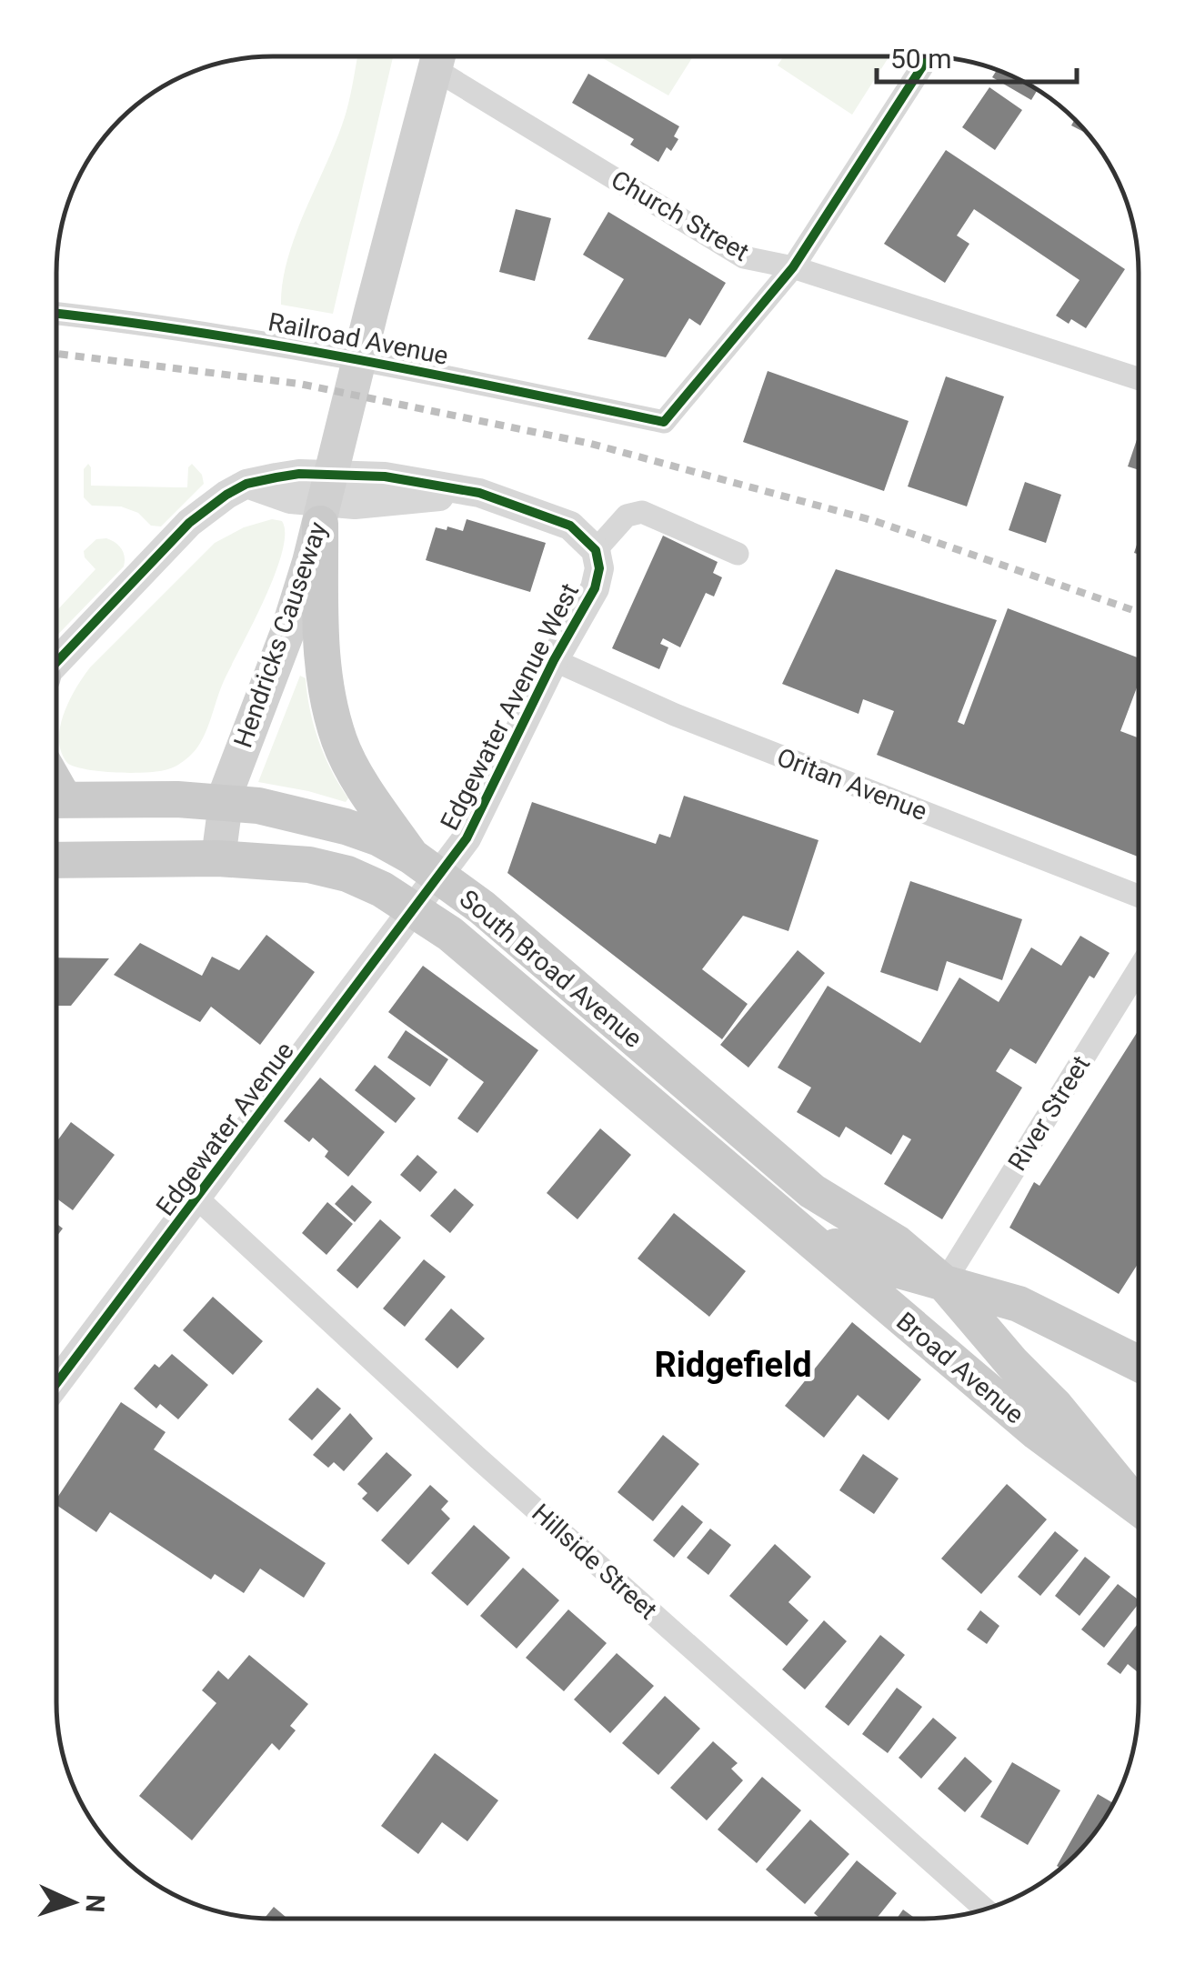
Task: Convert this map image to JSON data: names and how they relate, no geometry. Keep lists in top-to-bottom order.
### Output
{
  "streets": {
    "main road": ["Hendricks Causeway", "South Broad Avenue", "Broad Avenue"],
    "street": [
      "Church Street",
      "Railroad Avenue",
      "Edgewater Avenue West",
      "Oritan Avenue",
      "River Street",
      "Edgewater Avenue",
      "Hillside Street"
    ]
  },
  "crossings": [
    ["Church Street", "Railroad Avenue"],
    ["Hendricks Causeway", "South Broad Avenue"],
    ["Edgewater Avenue West", "Oritan Avenue"],
    ["Edgewater Avenue West", "South Broad Avenue"],
    ["Edgewater Avenue West", "Edgewater Avenue"],
    ["South Broad Avenue", "River Street"],
    ["South Broad Avenue", "Edgewater Avenue"],
    ["South Broad Avenue", "Broad Avenue"],
    ["River Street", "Broad Avenue"],
    ["Edgewater Avenue", "Hillside Street"]
  ],
  "districts": ["Ridgefield"],
  "scale_bar": "50 m",
  "north": "right"
}
